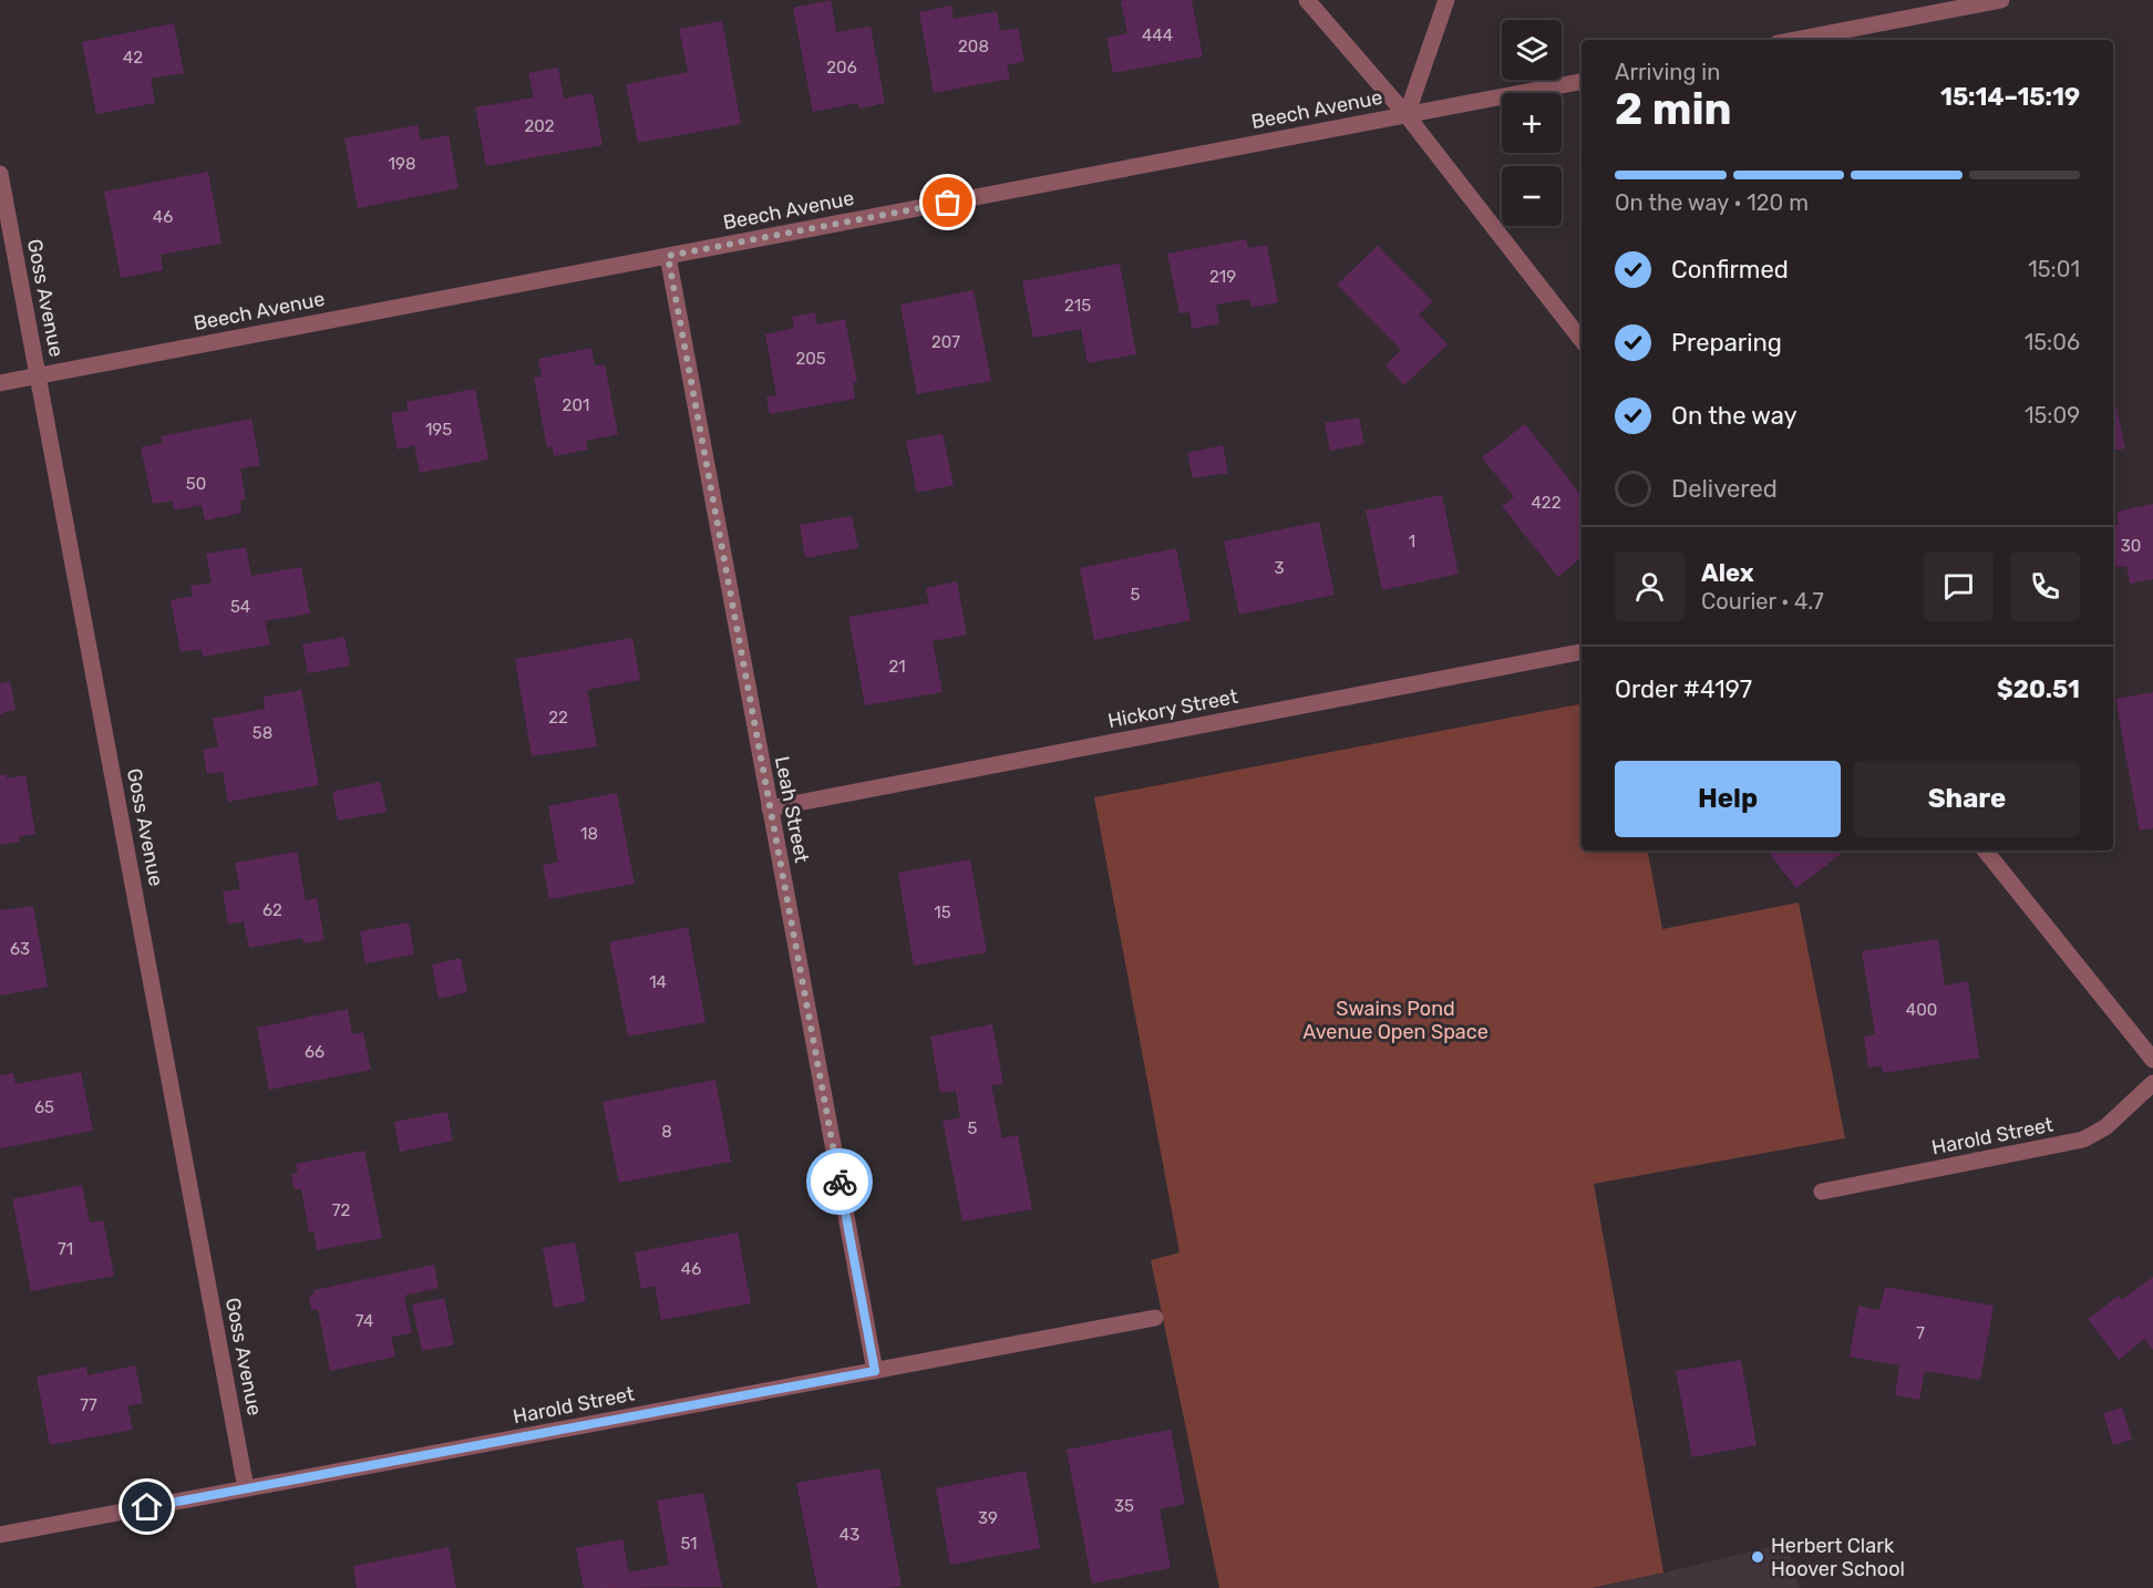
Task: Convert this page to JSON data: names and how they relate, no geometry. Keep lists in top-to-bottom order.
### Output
{
  "streets": {
    "street": [
      "Beech Avenue",
      "Goss Avenue",
      "Hickory Street",
      "Leah Street",
      "Harold Street"
    ]
  },
  "crossings": [
    ["Beech Avenue", "Goss Avenue"],
    ["Beech Avenue", "Leah Street"],
    ["Goss Avenue", "Harold Street"],
    ["Hickory Street", "Leah Street"],
    ["Leah Street", "Harold Street"]
  ],
  "parks": ["Swains Pond Avenue Open Space"],
  "places": ["Herbert Clark Hoover School"],
  "house_numbers": [
    "444",
    "208",
    "42",
    "206",
    "202",
    "198",
    "46",
    "219",
    "215",
    "207",
    "205",
    "201",
    "195",
    "50",
    "422",
    "1",
    "30",
    "3",
    "5",
    "54",
    "21",
    "22",
    "58",
    "18",
    "62",
    "15",
    "63",
    "14",
    "400",
    "66",
    "65",
    "5",
    "8",
    "72",
    "71",
    "46",
    "74",
    "7",
    "77",
    "35",
    "39",
    "43",
    "51"
  ],
  "page": {
    "map_buttons": ["+", "−"],
    "heading": ["2 min", "Arriving in", "15:14–15:19"],
    "panel": [
      "Alex",
      "Courier · 4.7",
      "Order #4197",
      "$20.51"
    ],
    "bar": "On the way · 120 m",
    "list": [
      ["Confirmed", "15:01"],
      ["Preparing", "15:06"],
      ["On the way", "15:09"],
      "Delivered"
    ],
    "buttons": ["Help", "Share"]
  }
}
